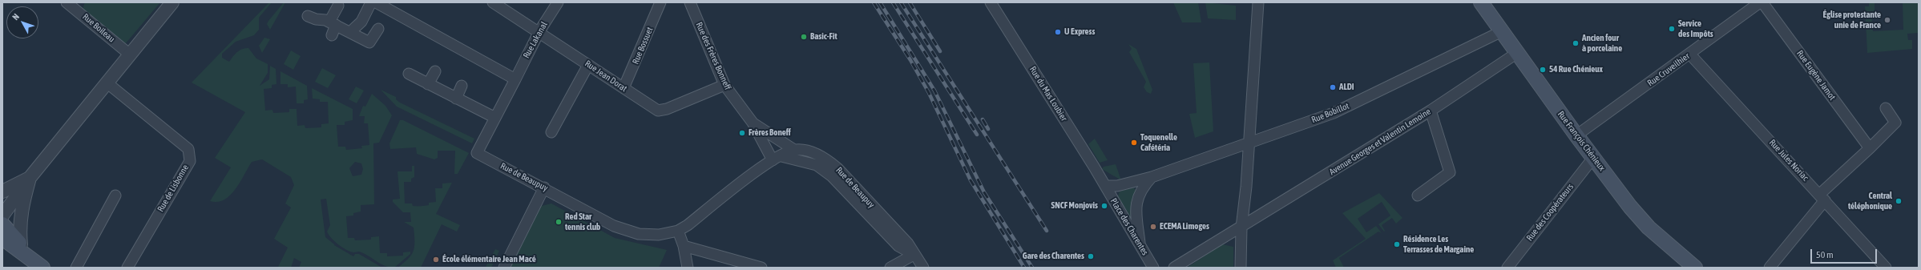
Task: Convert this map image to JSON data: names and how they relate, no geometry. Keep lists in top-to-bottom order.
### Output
{
  "streets": {
    "main road": ["Rue François Chénieux"],
    "street": [
      "Rue Boileau",
      "Rue Lakanal",
      "Rue Bossuet",
      "Rue des Frères Bonneff",
      "Rue Cruveilhier",
      "Rue Eugène Jamot",
      "Rue Jean Dorat",
      "Rue du Mas Loubier",
      "Rue Bobillot",
      "Avenue Georges et Valentin Lemoine",
      "Rue Jules Noriac",
      "Rue de Beaupuy",
      "Rue de Lisbonne",
      "Rue des Coopérateurs",
      "Place des Charentes"
    ]
  },
  "crossings": [
    ["Rue Lakanal", "Rue Jean Dorat"],
    ["Rue Lakanal", "Rue de Beaupuy"],
    ["Rue Bossuet", "Rue Jean Dorat"],
    ["Rue des Frères Bonneff", "Rue Jean Dorat"],
    ["Rue des Frères Bonneff", "Rue de Beaupuy"],
    ["Rue Cruveilhier", "Rue Eugène Jamot"],
    ["Rue Cruveilhier", "Rue François Chénieux"],
    ["Rue Cruveilhier", "Rue Jules Noriac"],
    ["Rue du Mas Loubier", "Rue Bobillot"],
    ["Rue du Mas Loubier", "Place des Charentes"],
    ["Rue Bobillot", "Rue François Chénieux"],
    ["Rue Bobillot", "Place des Charentes"],
    ["Rue François Chénieux", "Avenue Georges et Valentin Lemoine"],
    ["Rue François Chénieux", "Rue des Coopérateurs"]
  ],
  "places": [
    "Église protestante unie de France",
    "Service des Impôts",
    "U Express",
    "Basic-Fit",
    "Ancien four à porcelaine",
    "54 Rue Chénieux",
    "ALDI",
    "Frères Boneff",
    "Toquenelle Cafétéria",
    "Central téléphonique",
    "SNCF Monjovis",
    "Red Star tennis club",
    "ECEMA Limoges",
    "Résidence Les Terrasses de Margaine",
    "Gare des Charentes",
    "École élémentaire Jean Macé"
  ],
  "scale_bar": "50 m",
  "north": "top left"
}
